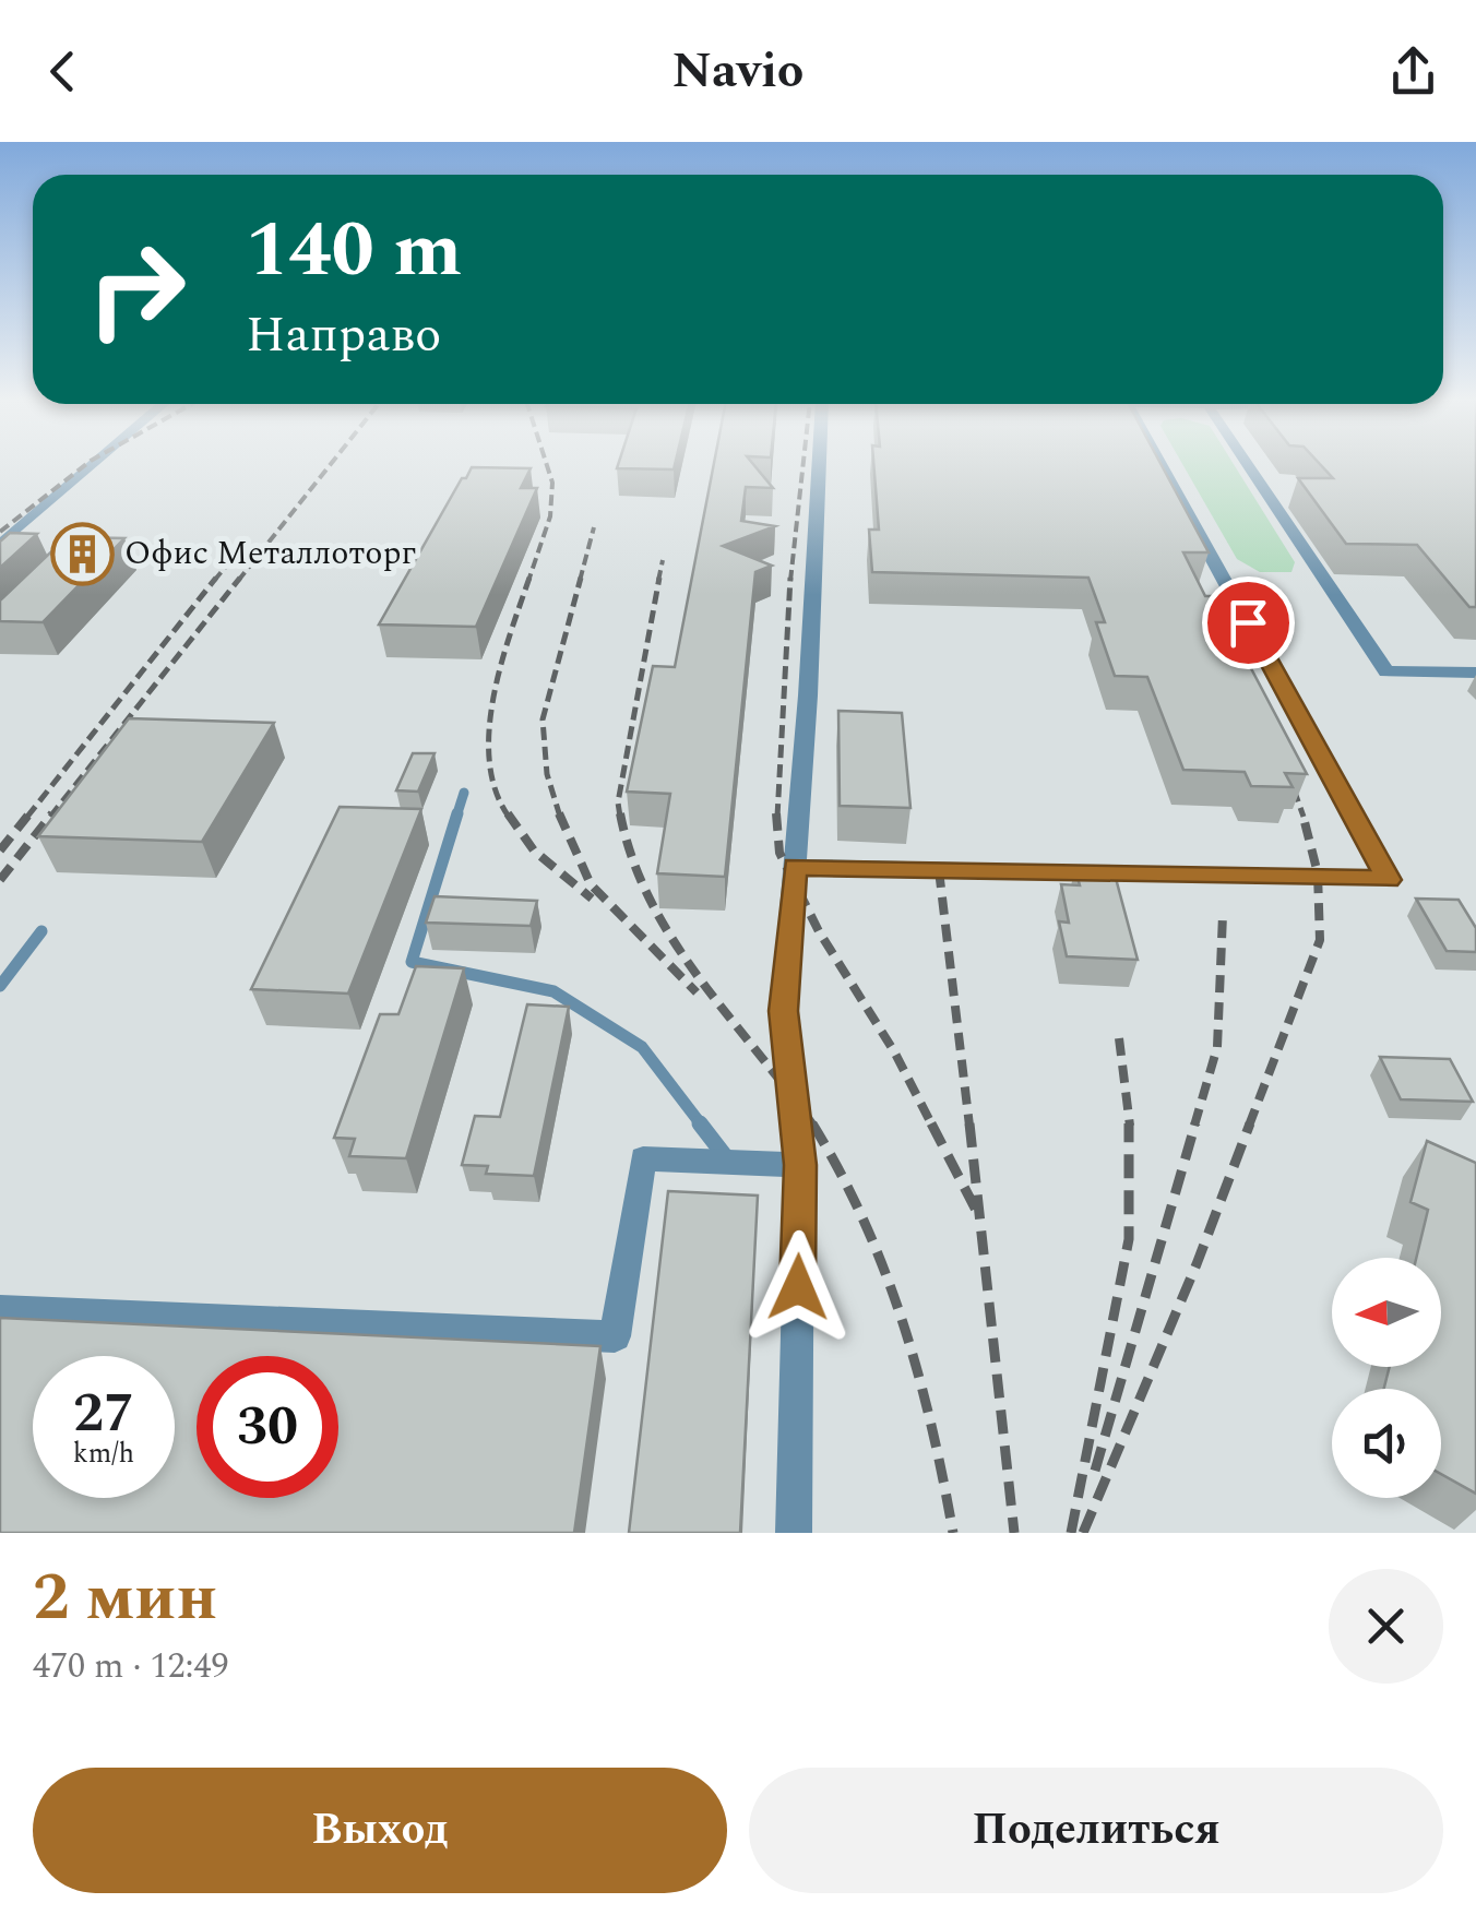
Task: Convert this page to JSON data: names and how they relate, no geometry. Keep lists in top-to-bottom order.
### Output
{
  "places": {
    "building": ["Офис Металлоторг"]
  },
  "north": "left",
  "page": {
    "header": "Navio",
    "turn": ["140 m", "Направо"],
    "speed": "27 km/h",
    "limit": "30",
    "heading": ["2 мин", "470 m · 12:49"],
    "buttons": ["Выход", "Поделиться"]
  }
}
